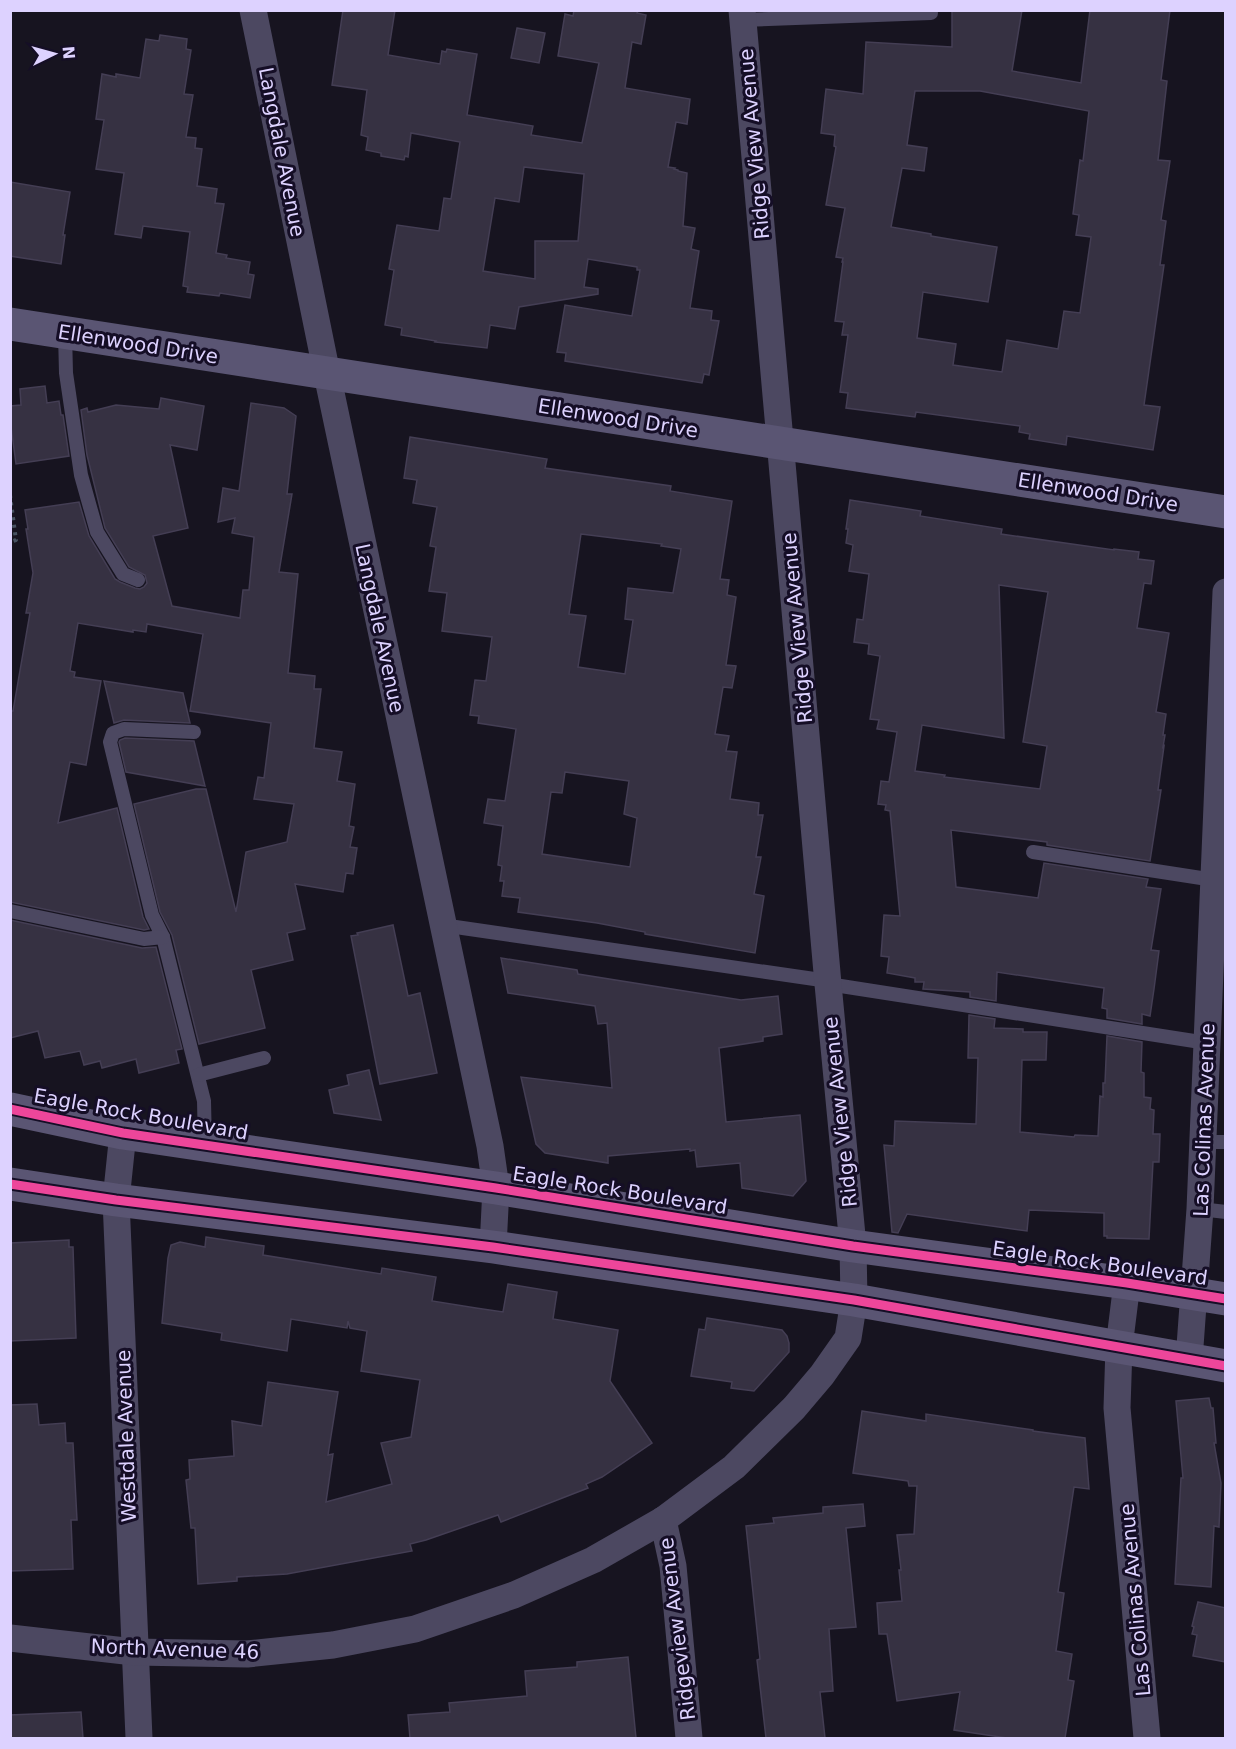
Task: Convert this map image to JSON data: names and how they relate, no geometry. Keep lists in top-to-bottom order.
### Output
{
  "streets": {
    "main road": ["Ellenwood Drive", "Eagle Rock Boulevard"],
    "street": [
      "Ridge View Avenue",
      "Langdale Avenue",
      "Las Colinas Avenue",
      "Westdale Avenue",
      "Ridgeview Avenue",
      "North Avenue 46"
    ]
  },
  "crossings": [
    ["Ridge View Avenue", "Ellenwood Drive"],
    ["Ridge View Avenue", "Eagle Rock Boulevard"],
    ["Langdale Avenue", "Ellenwood Drive"],
    ["Langdale Avenue", "Eagle Rock Boulevard"],
    ["Eagle Rock Boulevard", "Las Colinas Avenue"],
    ["Eagle Rock Boulevard", "Westdale Avenue"],
    ["Westdale Avenue", "North Avenue 46"],
    ["Ridgeview Avenue", "North Avenue 46"]
  ],
  "north": "right"
}
